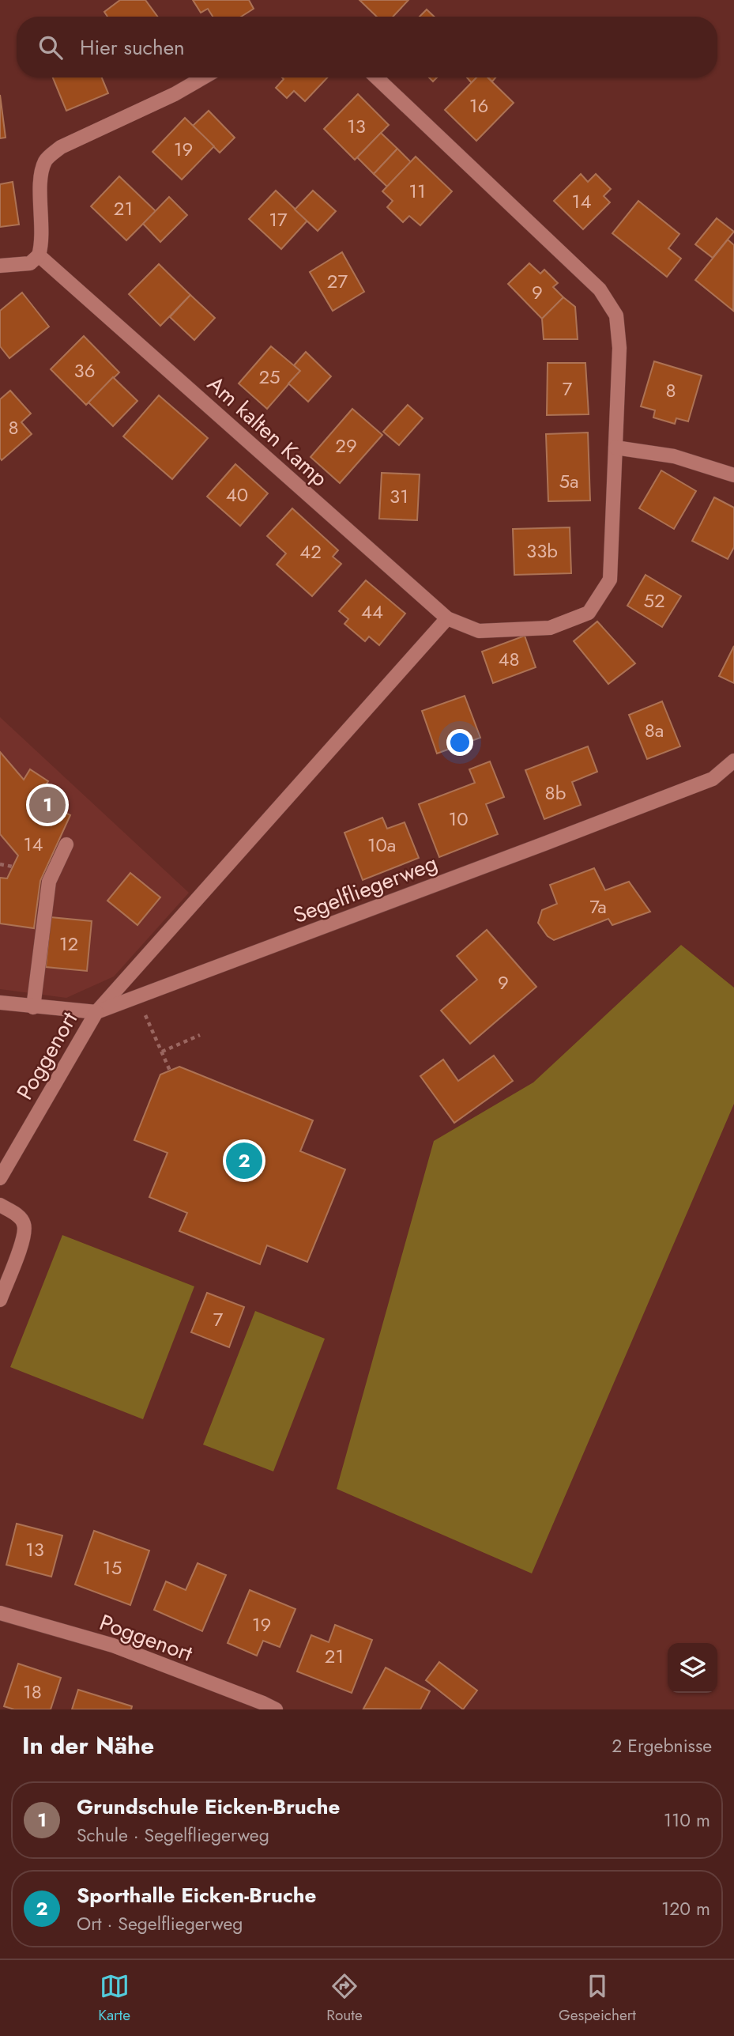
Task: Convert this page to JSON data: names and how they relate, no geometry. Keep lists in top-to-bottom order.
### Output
{
  "streets": {
    "street": ["Am kalten Kamp", "Segelfliegerweg", "Poggenort"]
  },
  "crossings": [
    ["Am kalten Kamp", "Poggenort"],
    ["Segelfliegerweg", "Poggenort"]
  ],
  "house_numbers": [
    "16",
    "13",
    "19",
    "11",
    "14",
    "21",
    "17",
    "27",
    "9",
    "36",
    "25",
    "7",
    "8",
    "8",
    "29",
    "5a",
    "40",
    "31",
    "33b",
    "42",
    "52",
    "44",
    "48",
    "8a",
    "8b",
    "10",
    "14",
    "10a",
    "7a",
    "12",
    "9",
    "7",
    "13",
    "15",
    "19",
    "21",
    "18"
  ],
  "page": {
    "search": "Hier suchen",
    "pins": ["1", "2"],
    "heading": ["In der Nähe", "2 Ergebnisse"],
    "list": [
      {
        "mark": "1",
        "name": "Grundschule Eicken-Bruche",
        "note": "Schule · Segelfliegerweg",
        "value": "110 m"
      },
      {
        "mark": "2",
        "name": "Sporthalle Eicken-Bruche",
        "note": "Ort · Segelfliegerweg",
        "value": "120 m"
      }
    ],
    "nav": ["Karte", "Route", "Gespeichert"]
  }
}
